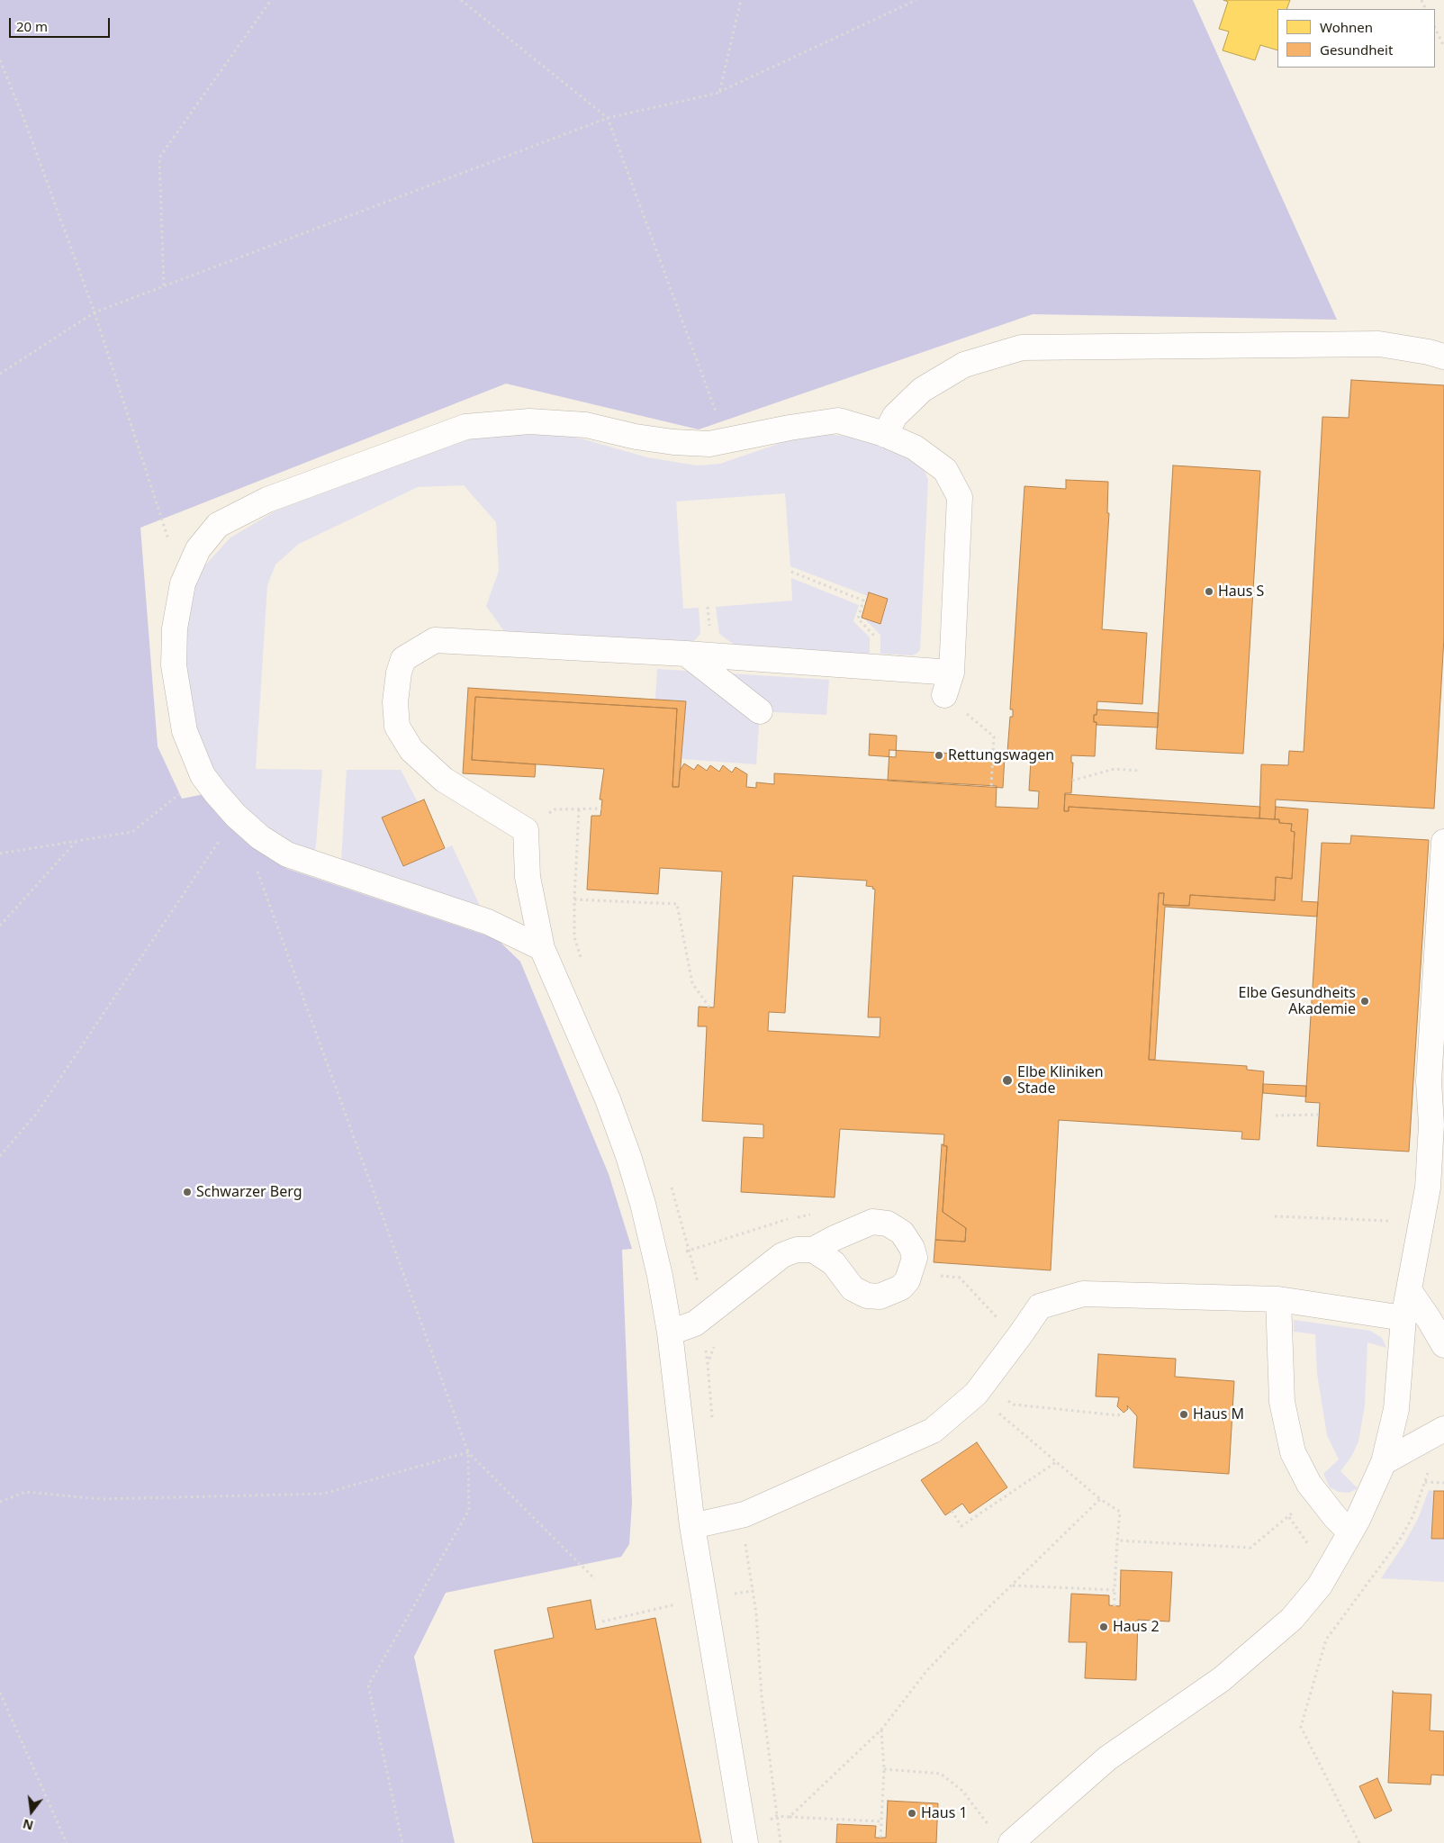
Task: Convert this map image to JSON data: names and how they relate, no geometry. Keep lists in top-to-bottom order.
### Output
{
  "places": [
    "Haus S",
    "Rettungswagen",
    "Elbe Gesundheits Akademie",
    "Elbe Kliniken Stade",
    "Schwarzer Berg",
    "Haus M",
    "Haus 2",
    "Haus 1"
  ],
  "legend": ["Wohnen", "Gesundheit"],
  "scale_bar": "20 m",
  "north": "bottom"
}
